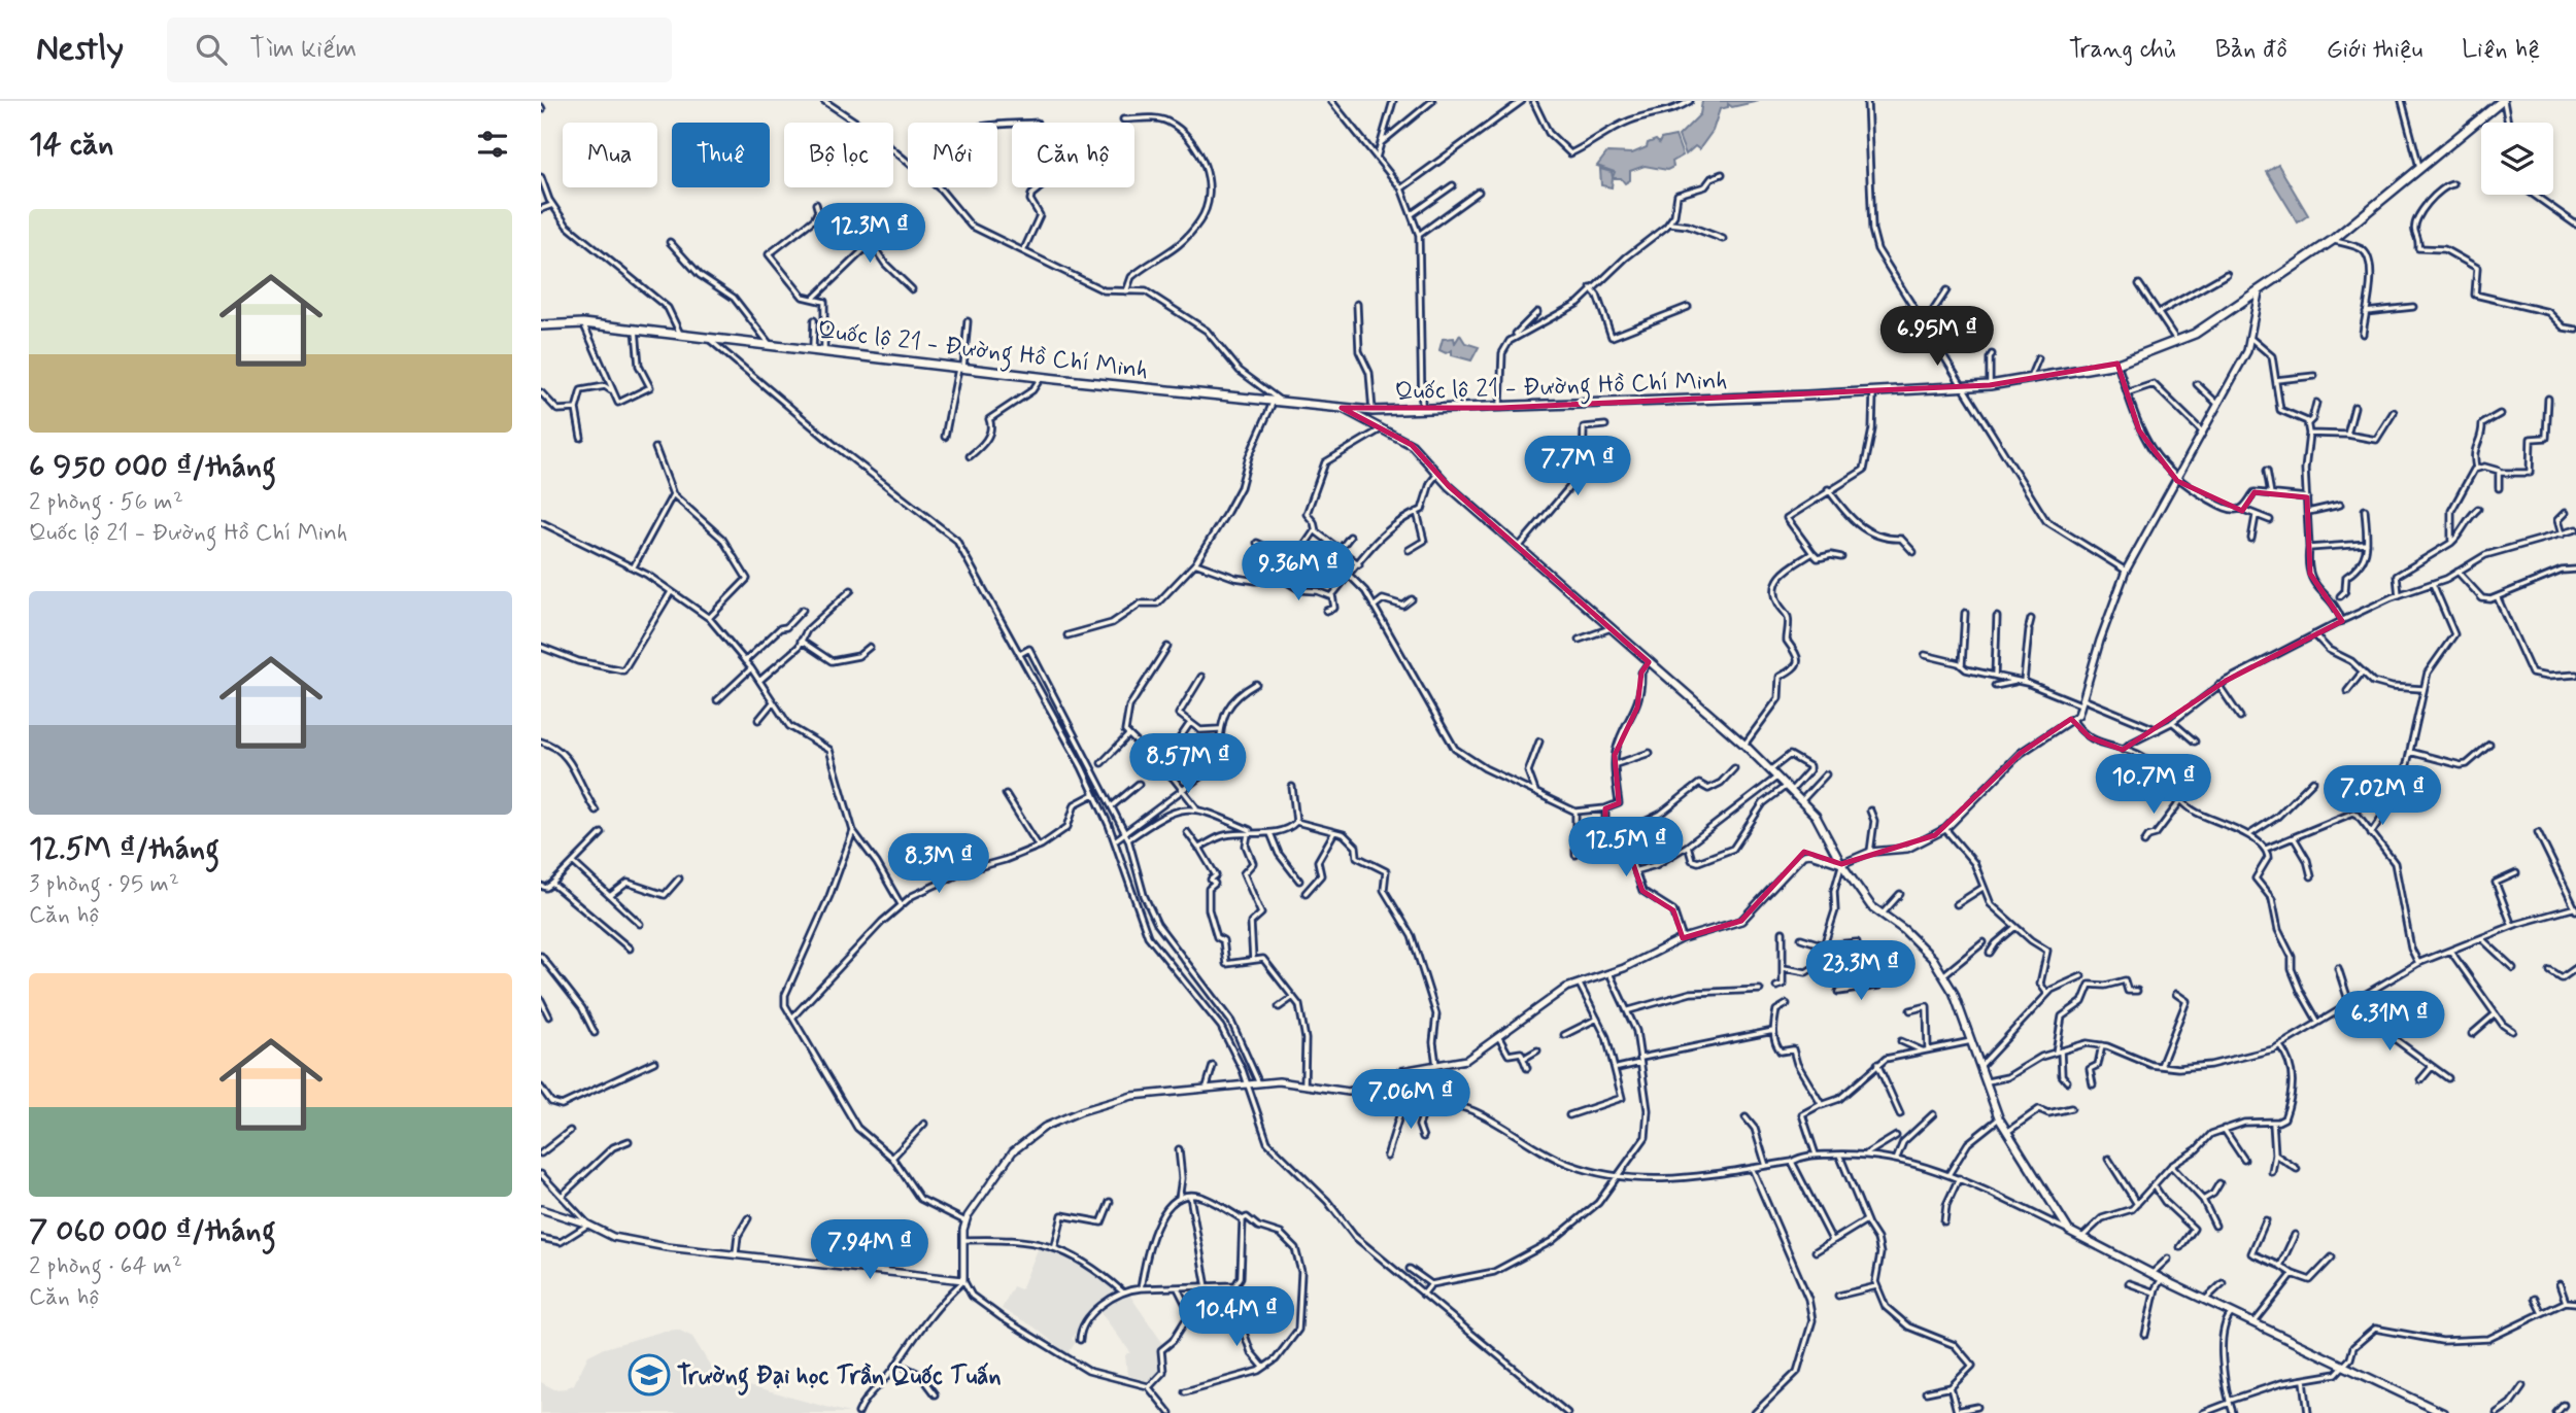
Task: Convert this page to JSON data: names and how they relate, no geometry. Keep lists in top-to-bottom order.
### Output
{
  "streets": {
    "highway": ["Quốc lộ 21 - Đường Hồ Chí Minh"]
  },
  "places": {
    "school or university": ["Trường Đại học Trần Quốc Tuấn"]
  },
  "page": {
    "header": "Nestly",
    "search": "Tìm kiếm",
    "nav": [
      "Trang chủ",
      "Bản đồ",
      "Giới thiệu",
      "Liên hệ"
    ],
    "heading": "14 căn",
    "chip": [
      "Mua",
      "Thuê",
      "Bộ lọc",
      "Mới",
      "Căn hộ"
    ],
    "list": [
      {
        "name": "6 950 000 ₫/tháng",
        "note": "2 phòng · 56 m² · Quốc lộ 21 - Đường Hồ Chí Minh"
      },
      {
        "name": "12.5M ₫/tháng",
        "note": "3 phòng · 95 m² · Căn hộ"
      },
      {
        "name": "7 060 000 ₫/tháng",
        "note": "2 phòng · 64 m² · Căn hộ"
      }
    ],
    "price": [
      "12.3M ₫",
      "6.95M ₫",
      "7.7M ₫",
      "9.36M ₫",
      "8.57M ₫",
      "10.7M ₫",
      "7.02M ₫",
      "12.5M ₫",
      "8.3M ₫",
      "23.3M ₫",
      "6.31M ₫",
      "7.06M ₫",
      "7.94M ₫",
      "10.4M ₫"
    ]
  }
}
